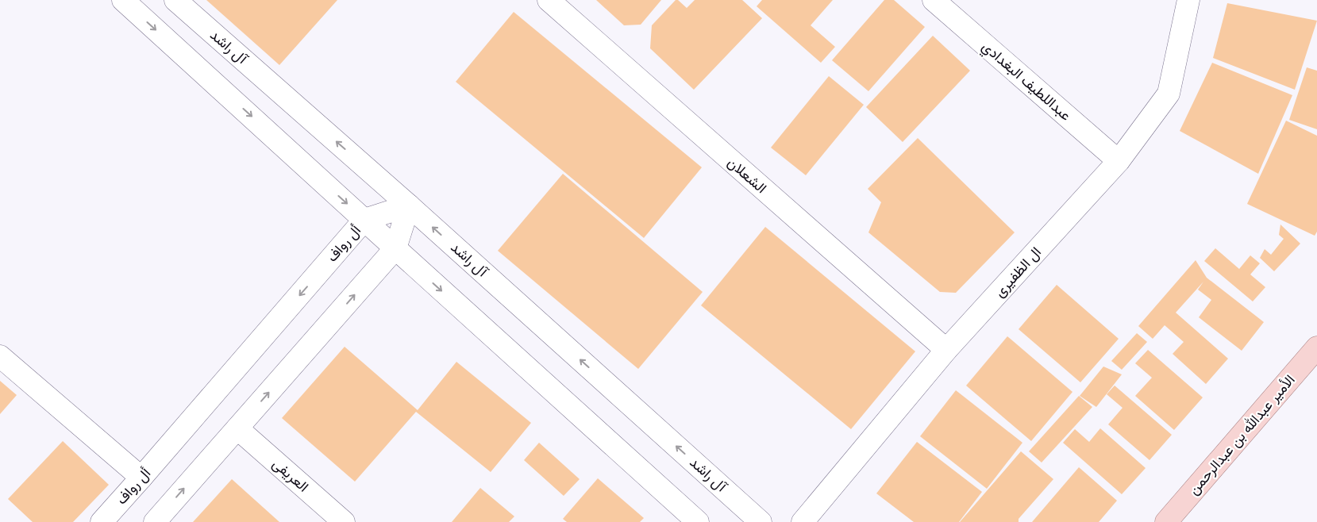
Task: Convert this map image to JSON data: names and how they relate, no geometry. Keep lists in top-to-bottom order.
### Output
{
  "streets": {
    "main road": ["الأمير عبدالله بن عبدالرحمن"],
    "street": [
      "آل راشد",
      "عبداللطيف البغدادي",
      "الشعلان",
      "أل رواف",
      "ال الظفيرى",
      "العريفى"
    ]
  },
  "crossings": [
    ["آل راشد", "أل رواف"],
    ["عبداللطيف البغدادي", "ال الظفيرى"],
    ["الشعلان", "ال الظفيرى"]
  ]
}
